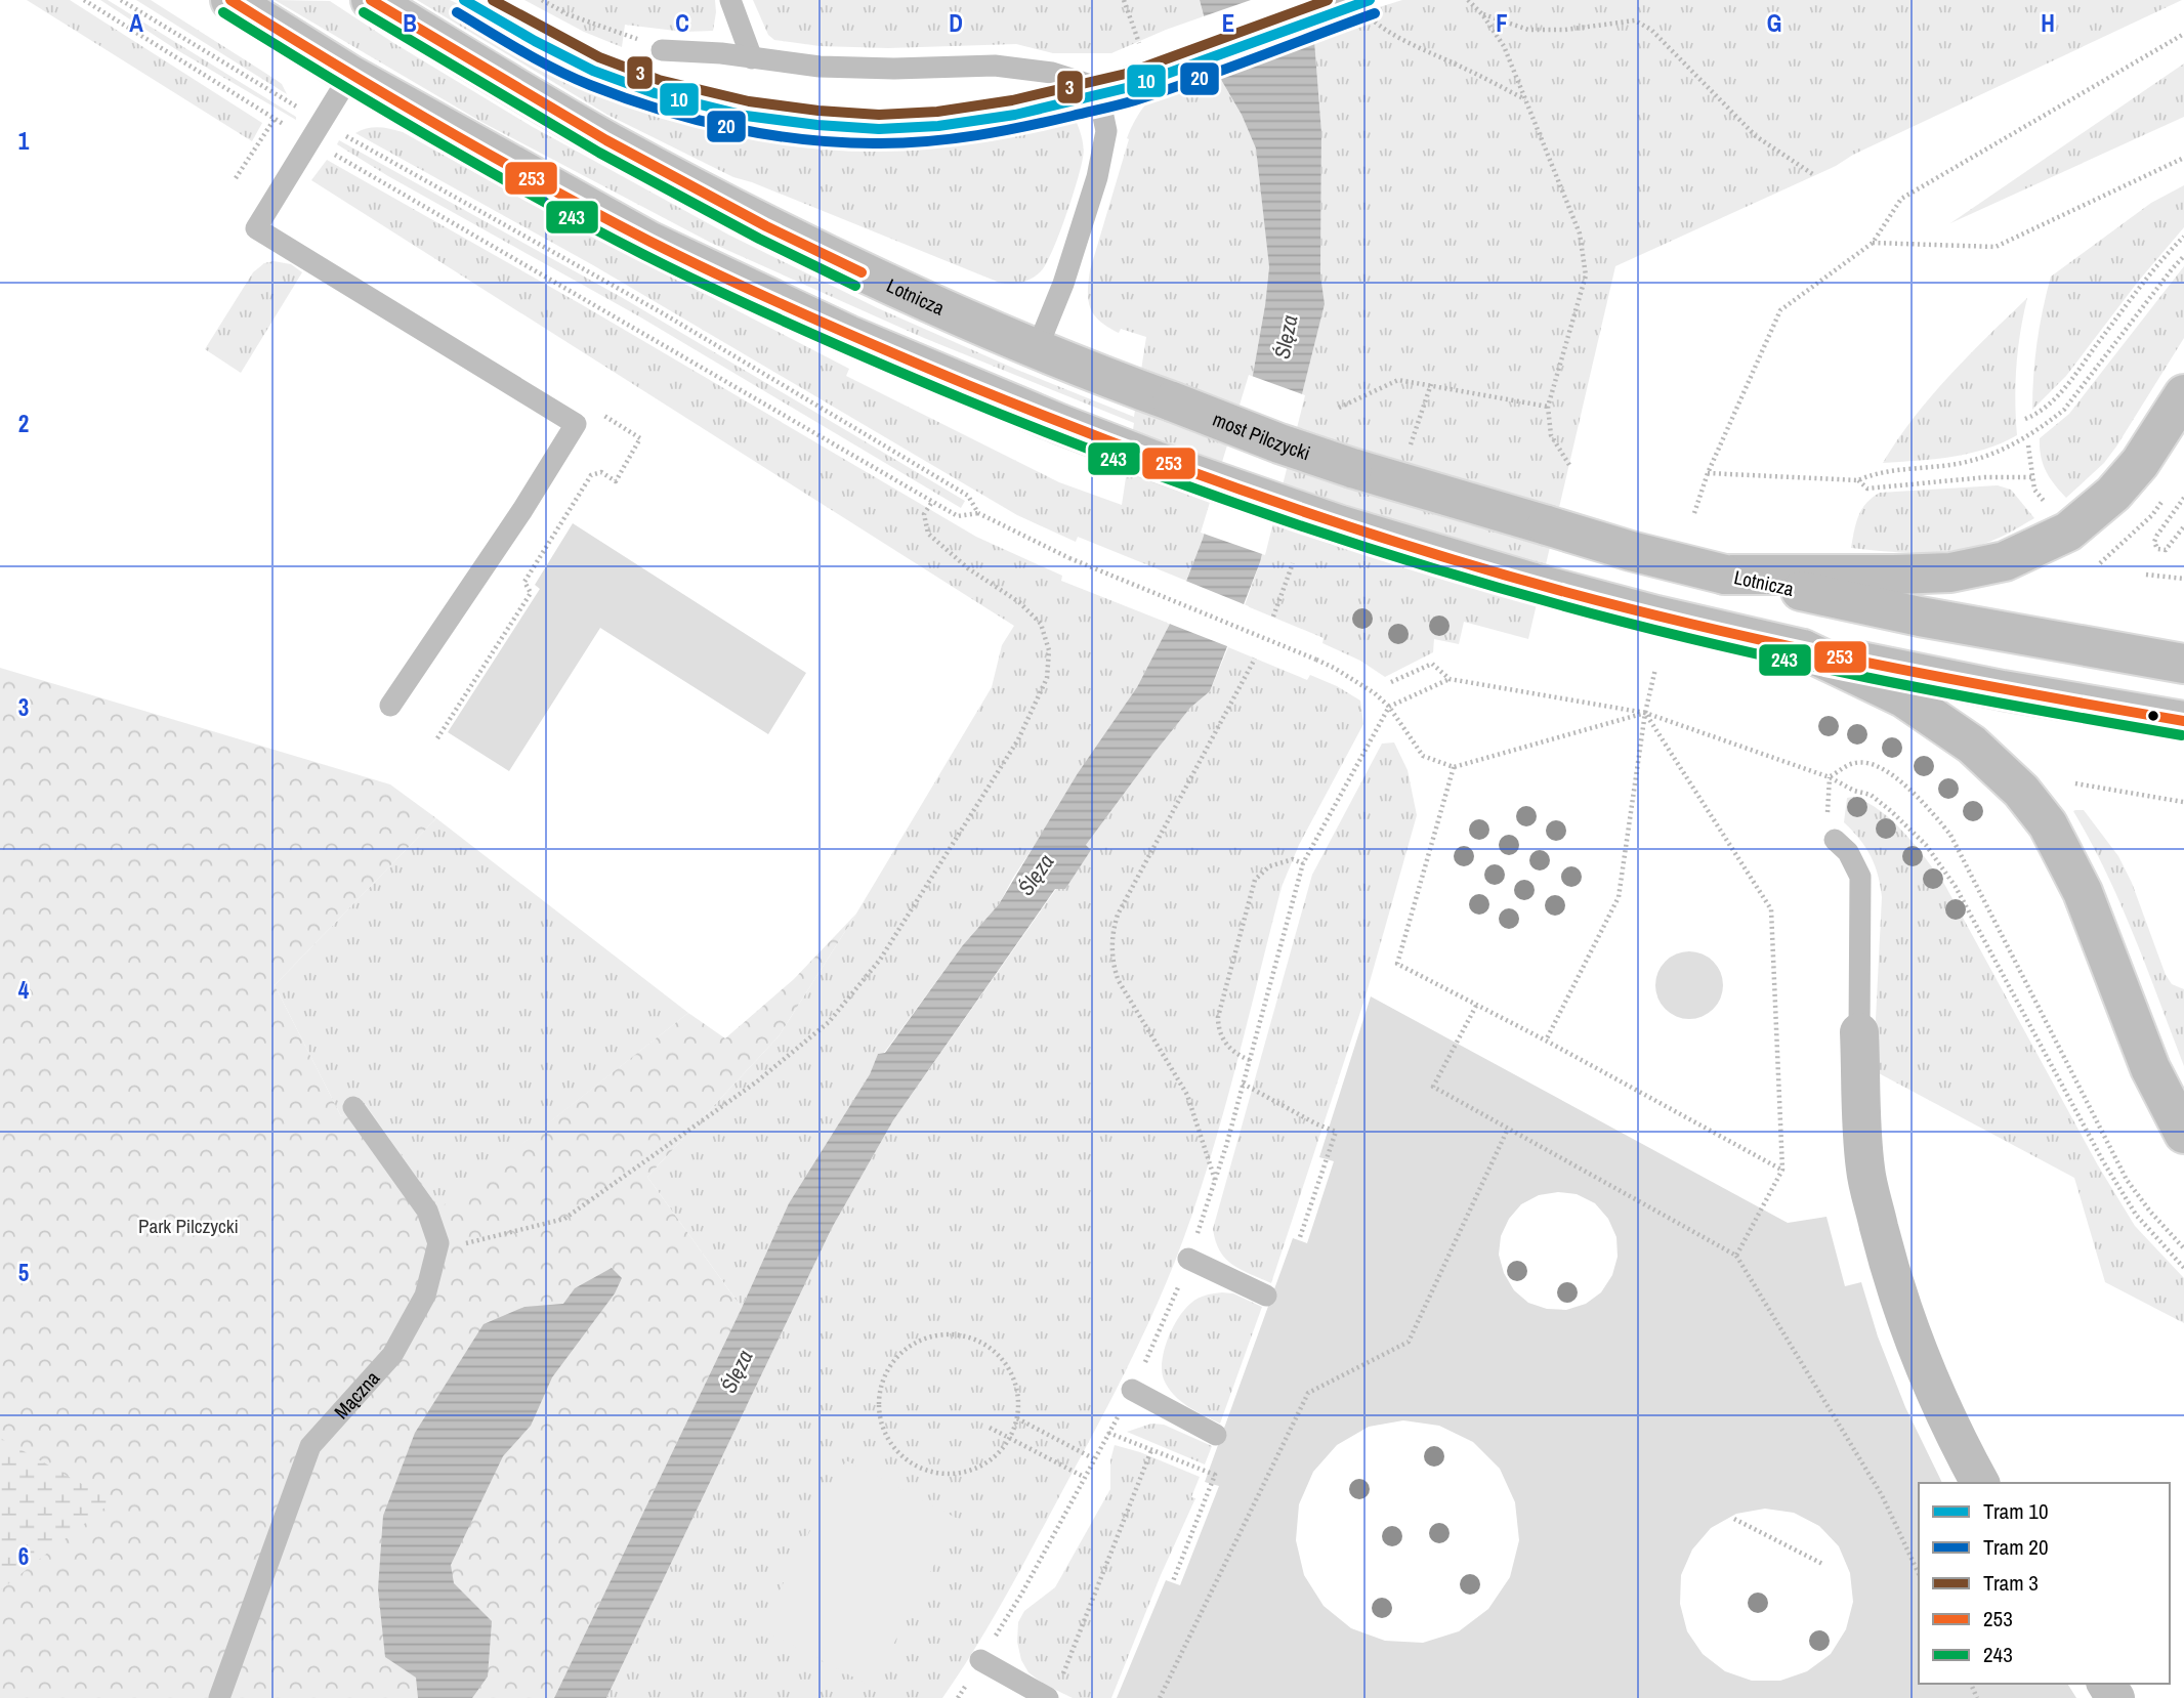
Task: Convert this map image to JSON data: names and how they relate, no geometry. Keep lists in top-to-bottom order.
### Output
{
  "streets": {
    "main road": ["Lotnicza", "most Pilczycki"],
    "lane": ["Mączna"]
  },
  "crossings": [
    ["Lotnicza", "most Pilczycki"]
  ],
  "water": ["Ślęza"],
  "parks": ["Park Pilczycki"],
  "lines": [
    "tram line 10",
    "tram line 3",
    "transit line 253",
    "tram line 20",
    "transit line 243"
  ],
  "legend": [
    "Tram 10",
    "Tram 20",
    "Tram 3",
    "253",
    "243"
  ],
  "grid": {
    "columns": [
      "A",
      "B",
      "C",
      "D",
      "E",
      "F",
      "G",
      "H"
    ],
    "rows": [
      "1",
      "2",
      "3",
      "4",
      "5",
      "6"
    ]
  }
}
